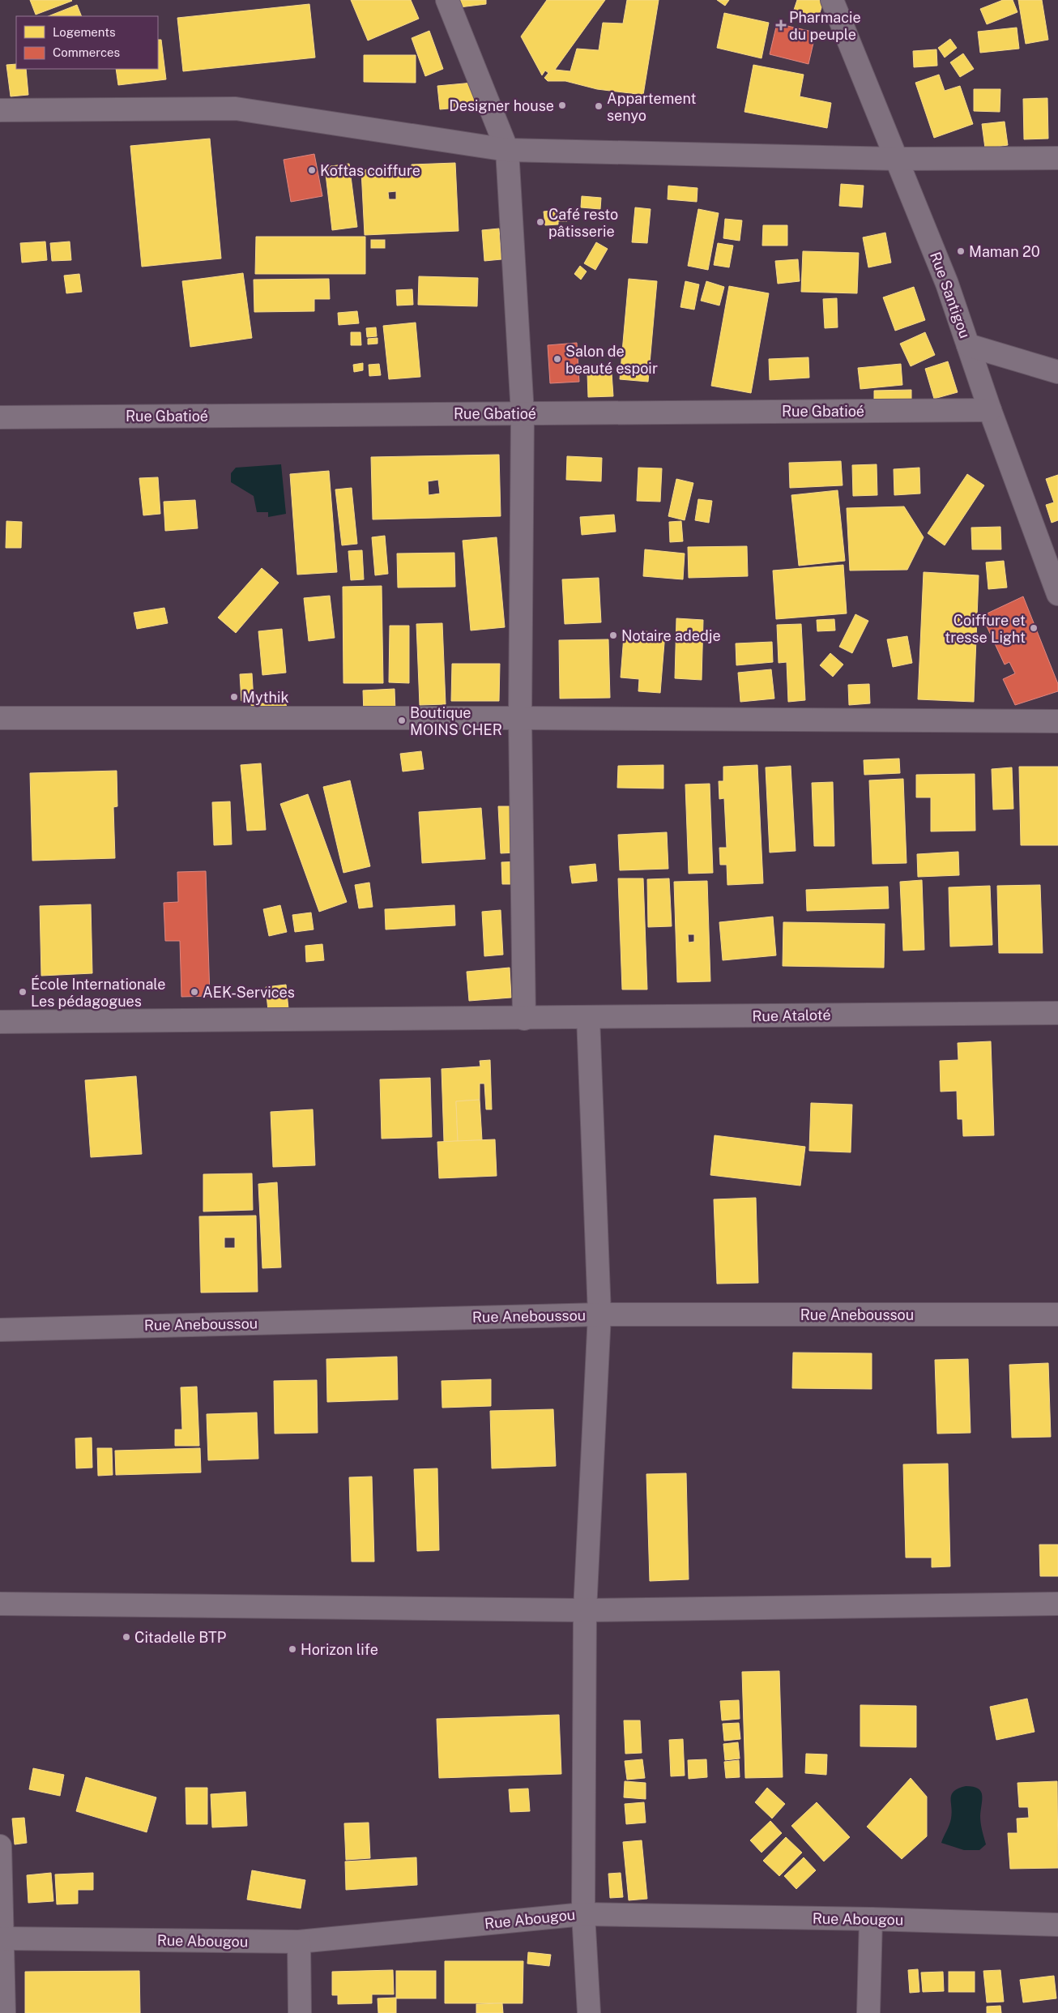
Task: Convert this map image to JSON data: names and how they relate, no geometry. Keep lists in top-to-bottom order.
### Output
{
  "streets": {
    "street": [
      "Rue Santigou",
      "Rue Gbatioé",
      "Rue Ataloté",
      "Rue Aneboussou",
      "Rue Abougou"
    ]
  },
  "crossings": [
    ["Rue Santigou", "Rue Gbatioé"]
  ],
  "places": {
    "health": ["Pharmacie du peuple"],
    "other": [
      "Designer house",
      "Appartement senyo",
      "Koftas coiffure",
      "Café resto pâtisserie",
      "Maman 20",
      "Salon de beauté espoir",
      "Coiffure et tresse Light",
      "Notaire adedje",
      "Mythik",
      "Boutique MOINS CHER",
      "École Internationale Les pédagogues",
      "AEK-Services",
      "Citadelle BTP",
      "Horizon life"
    ]
  },
  "legend": ["Logements", "Commerces"]
}
